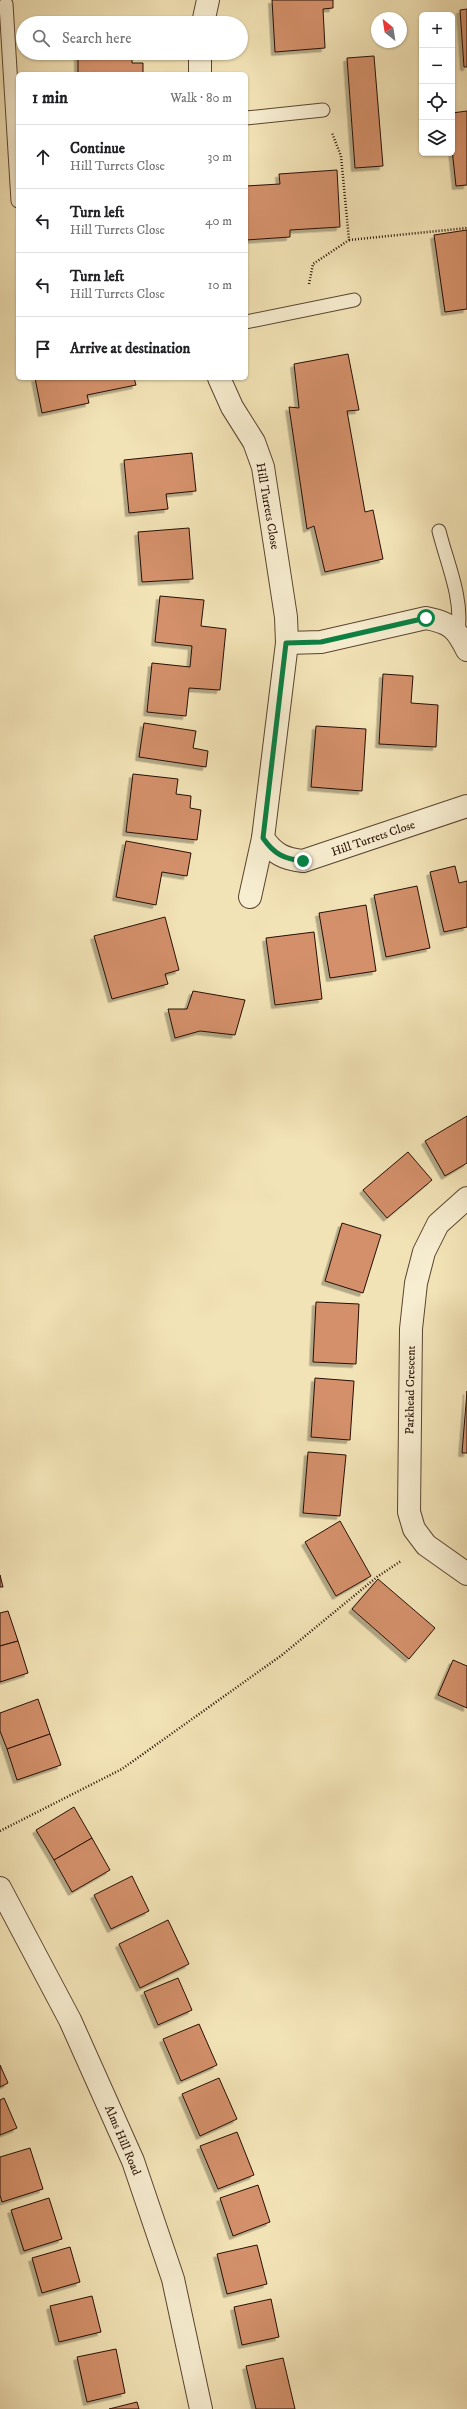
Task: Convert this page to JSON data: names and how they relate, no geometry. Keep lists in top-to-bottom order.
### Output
{
  "streets": {
    "street": ["Hill Turrets Close", "Parkhead Crescent", "Alms Hill Road"]
  },
  "north": "top left",
  "page": {
    "map_buttons": ["+", "−"],
    "search": "Search here",
    "heading": ["1 min", "Walk · 80 m"],
    "list": [
      ["Continue", "Hill Turrets Close", "30 m"],
      ["Turn left", "Hill Turrets Close", "40 m"],
      ["Turn left", "Hill Turrets Close", "10 m"],
      "Arrive at destination"
    ]
  }
}
